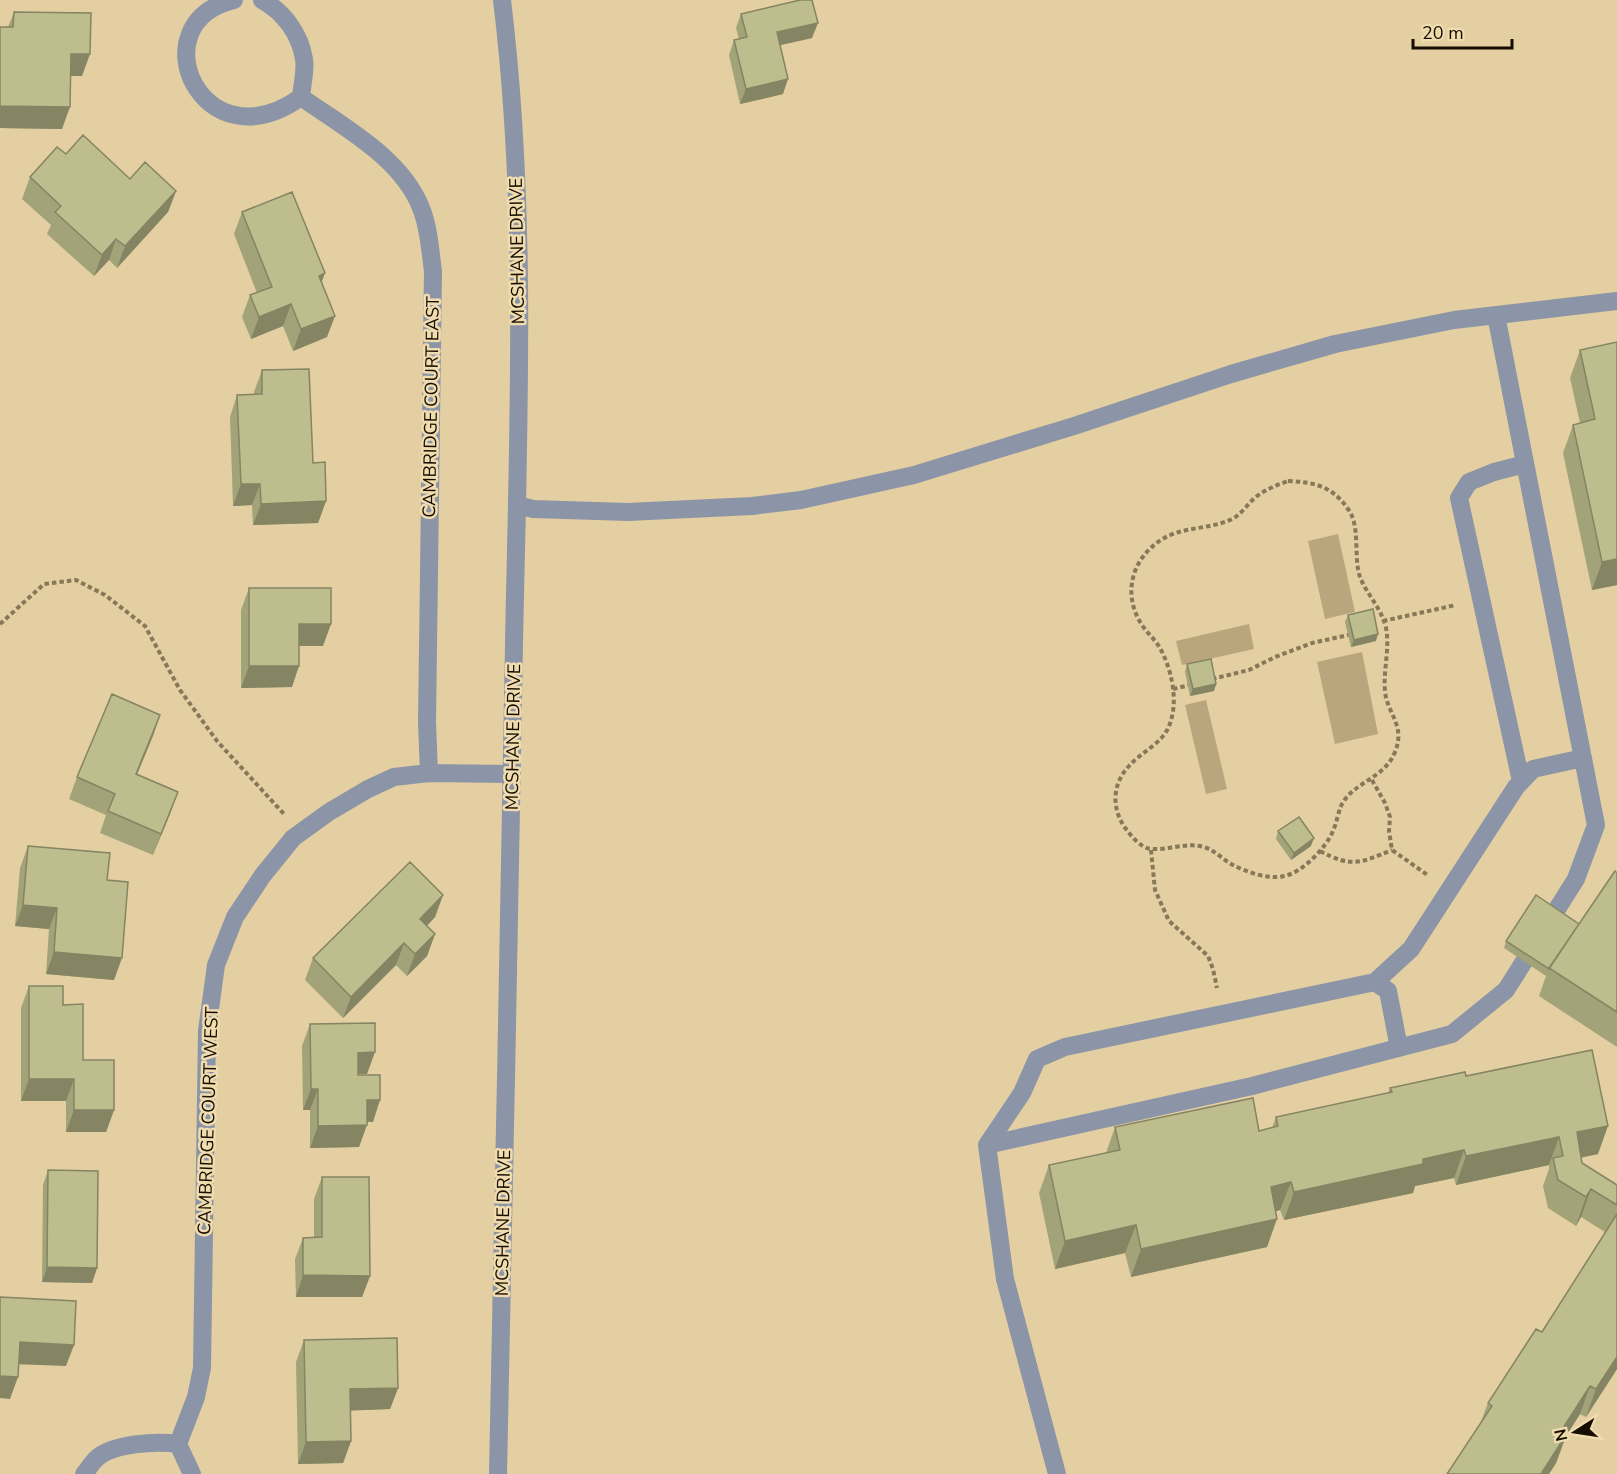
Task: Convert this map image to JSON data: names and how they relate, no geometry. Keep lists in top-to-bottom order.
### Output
{
  "streets": {
    "street": ["MCSHANE DRIVE", "CAMBRIDGE COURT EAST", "CAMBRIDGE COURT WEST"]
  },
  "crossings": [
    ["MCSHANE DRIVE", "CAMBRIDGE COURT WEST"],
    ["CAMBRIDGE COURT EAST", "CAMBRIDGE COURT WEST"]
  ],
  "scale_bar": "20 m",
  "north": "left"
}
